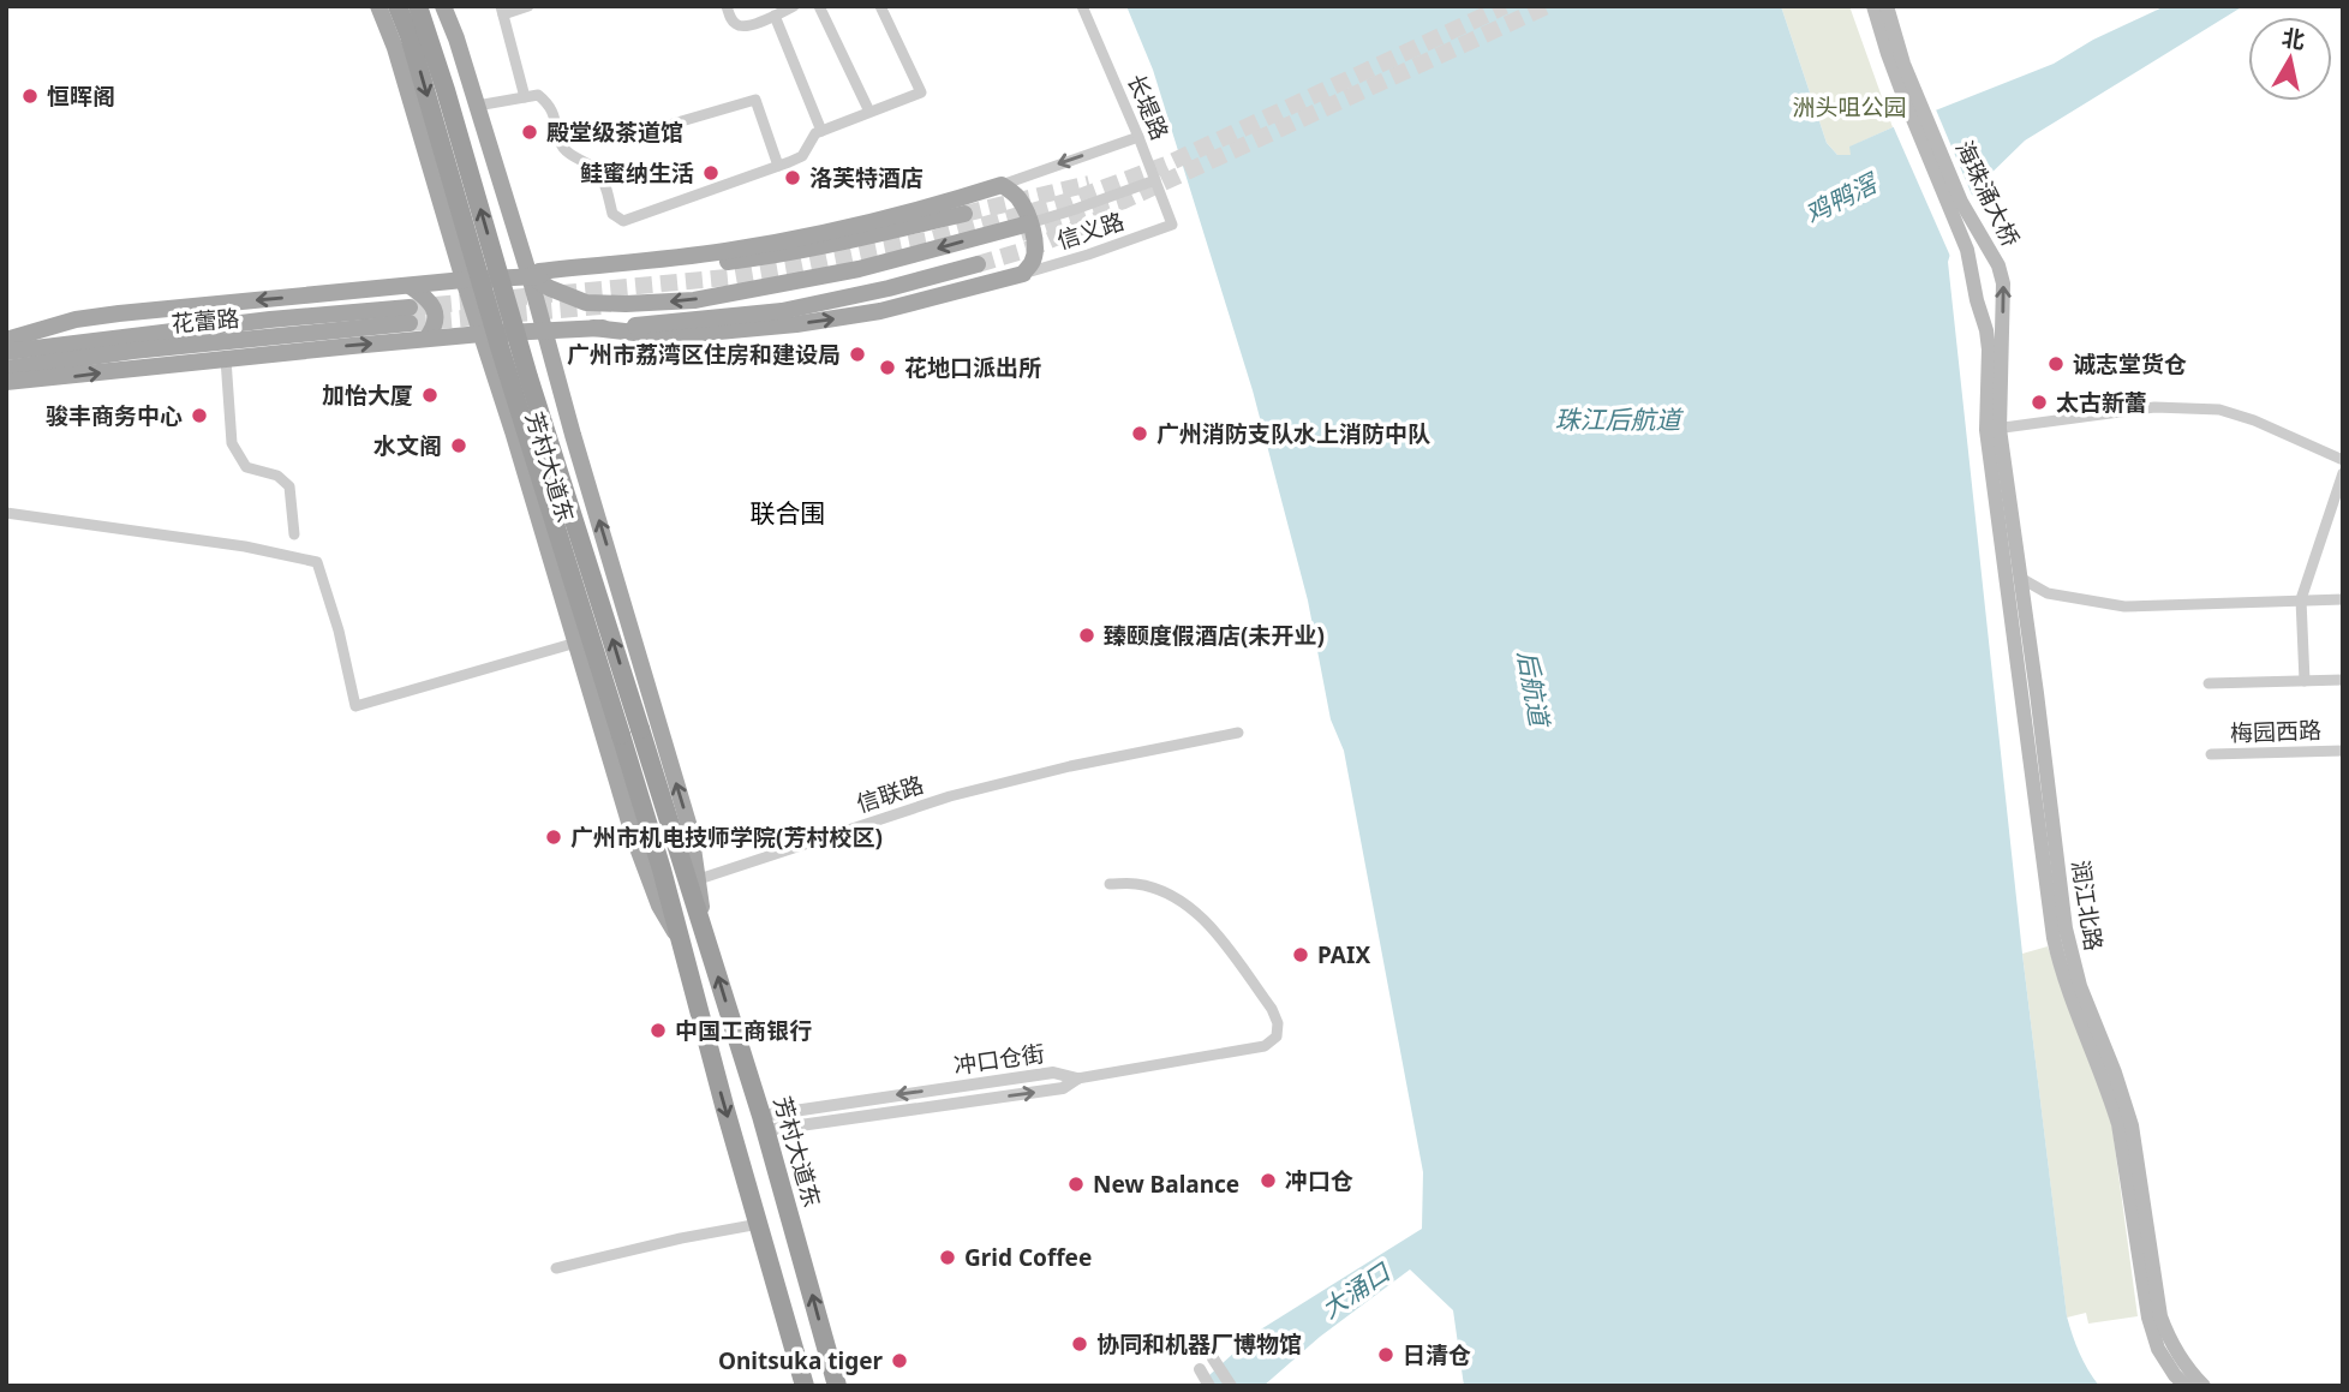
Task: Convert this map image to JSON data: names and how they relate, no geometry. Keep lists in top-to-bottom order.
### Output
{
  "streets": {
    "highway": ["芳村大道东"],
    "main road": ["海珠涌大桥", "花蕾路", "润江北路"],
    "street": [
      "长堤路",
      "信义路",
      "梅园西路",
      "信联路",
      "冲口仓街"
    ]
  },
  "crossings": [
    ["长堤路", "信义路"],
    ["海珠涌大桥", "润江北路"],
    ["芳村大道东", "信联路"],
    ["芳村大道东", "冲口仓街"]
  ],
  "districts": ["联合围"],
  "water": [
    "鸡鸭滘",
    "珠江后航道",
    "后航道",
    "大涌口"
  ],
  "parks": ["洲头咀公园"],
  "places": [
    "恒晖阁",
    "殿堂级茶道馆",
    "鲑蜜纳生活",
    "洛芙特酒店",
    "广州市荔湾区住房和建设局",
    "诚志堂货仓",
    "花地口派出所",
    "加怡大厦",
    "太古新蕾",
    "骏丰商务中心",
    "广州消防支队水上消防中队",
    "水文阁",
    "臻颐度假酒店(未开业)",
    "广州市机电技师学院(芳村校区)",
    "PAIX",
    "中国工商银行",
    "冲口仓",
    "New Balance",
    "Grid Coffee",
    "协同和机器厂博物馆",
    "日清仓",
    "Onitsuka tiger"
  ],
  "north": "top"
}
